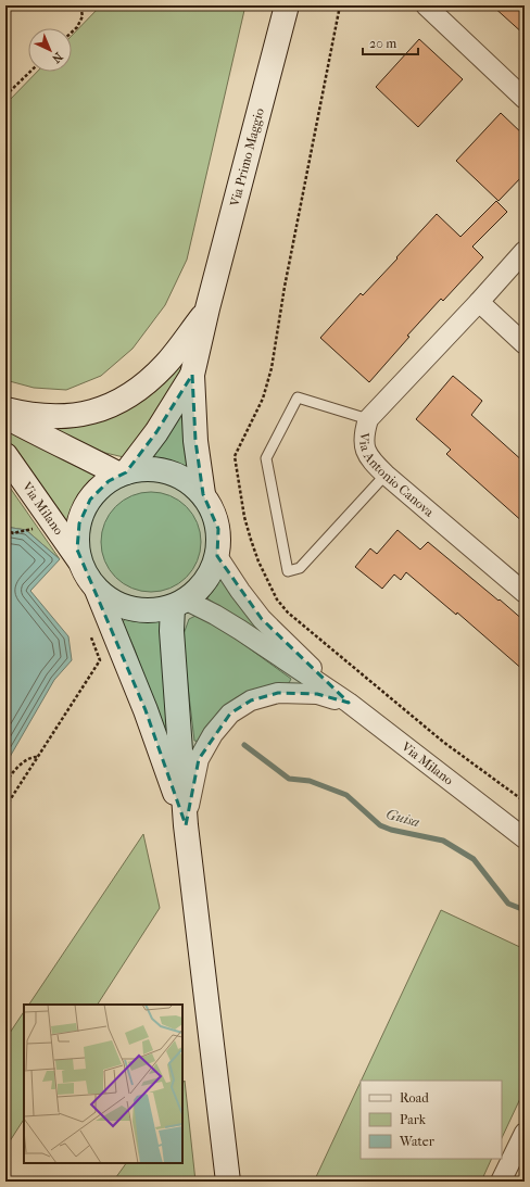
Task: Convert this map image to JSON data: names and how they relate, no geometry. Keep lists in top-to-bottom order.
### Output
{
  "streets": {
    "street": ["Via Primo Maggio", "Via Antonio Canova", "Via Milano"]
  },
  "crossings": [
    ["Via Primo Maggio", "Via Milano"]
  ],
  "water": ["Guisa"],
  "legend": ["Road", "Park", "Water"],
  "scale_bar": "20 m",
  "north": "bottom right"
}
